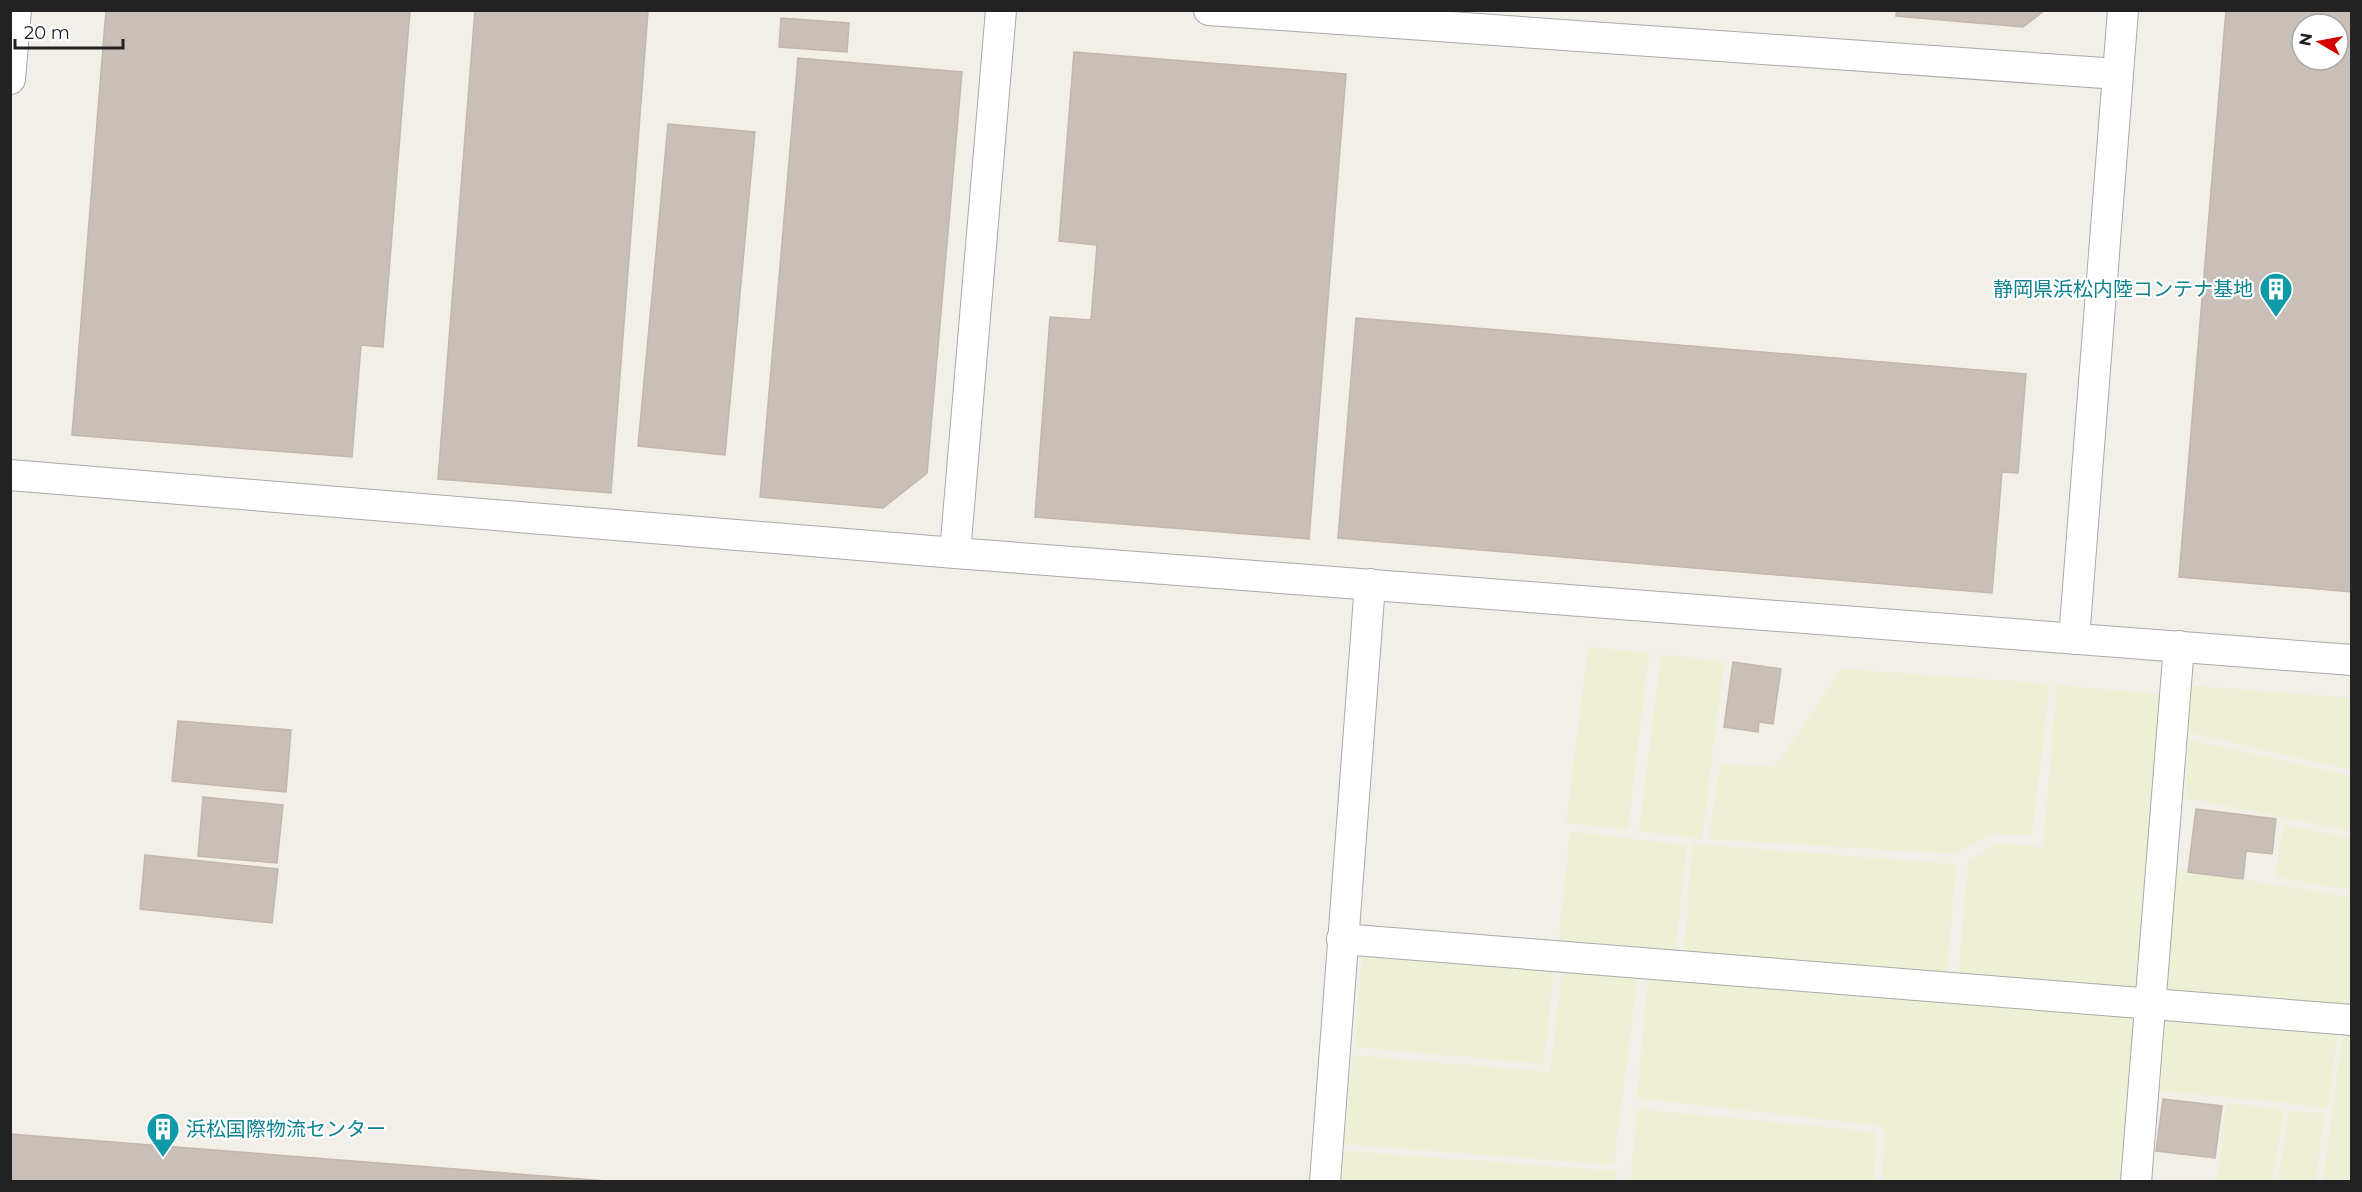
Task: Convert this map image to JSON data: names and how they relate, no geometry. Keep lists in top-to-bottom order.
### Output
{
  "places": {
    "building": ["静岡県浜松内陸コンテナ基地", "浜松国際物流センター"]
  },
  "scale_bar": "20 m",
  "north": "left"
}
